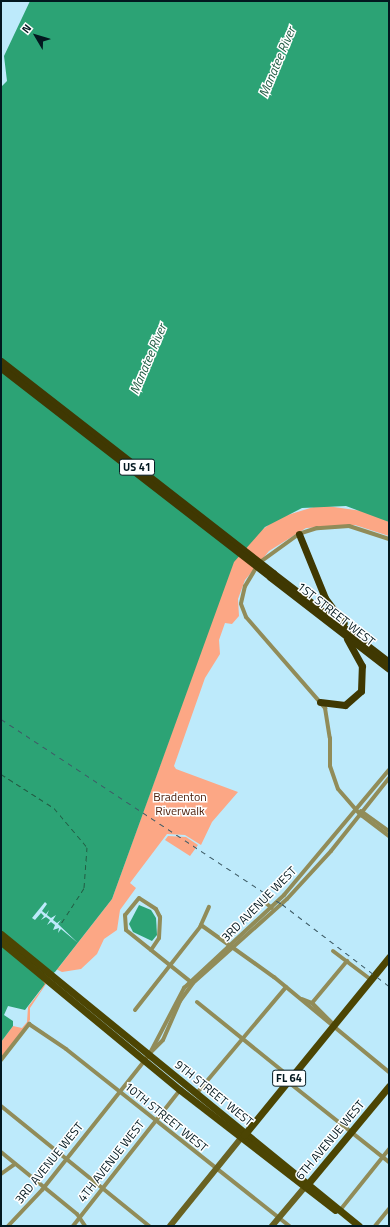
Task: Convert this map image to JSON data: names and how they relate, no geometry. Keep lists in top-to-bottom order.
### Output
{
  "streets": {
    "highway": ["US 41", "1ST STREET WEST"],
    "main road": ["FL 64", "9TH STREET WEST", "6TH AVENUE WEST"],
    "street": ["3RD AVENUE WEST", "10TH STREET WEST", "4TH AVENUE WEST"]
  },
  "crossings": [
    ["US 41", "1ST STREET WEST"],
    ["3RD AVENUE WEST", "9TH STREET WEST"],
    ["3RD AVENUE WEST", "10TH STREET WEST"],
    ["FL 64", "9TH STREET WEST"],
    ["FL 64", "10TH STREET WEST"],
    ["9TH STREET WEST", "6TH AVENUE WEST"],
    ["9TH STREET WEST", "4TH AVENUE WEST"],
    ["10TH STREET WEST", "6TH AVENUE WEST"],
    ["10TH STREET WEST", "4TH AVENUE WEST"]
  ],
  "water": ["Manatee River"],
  "parks": ["Bradenton Riverwalk"],
  "north": "top left"
}
